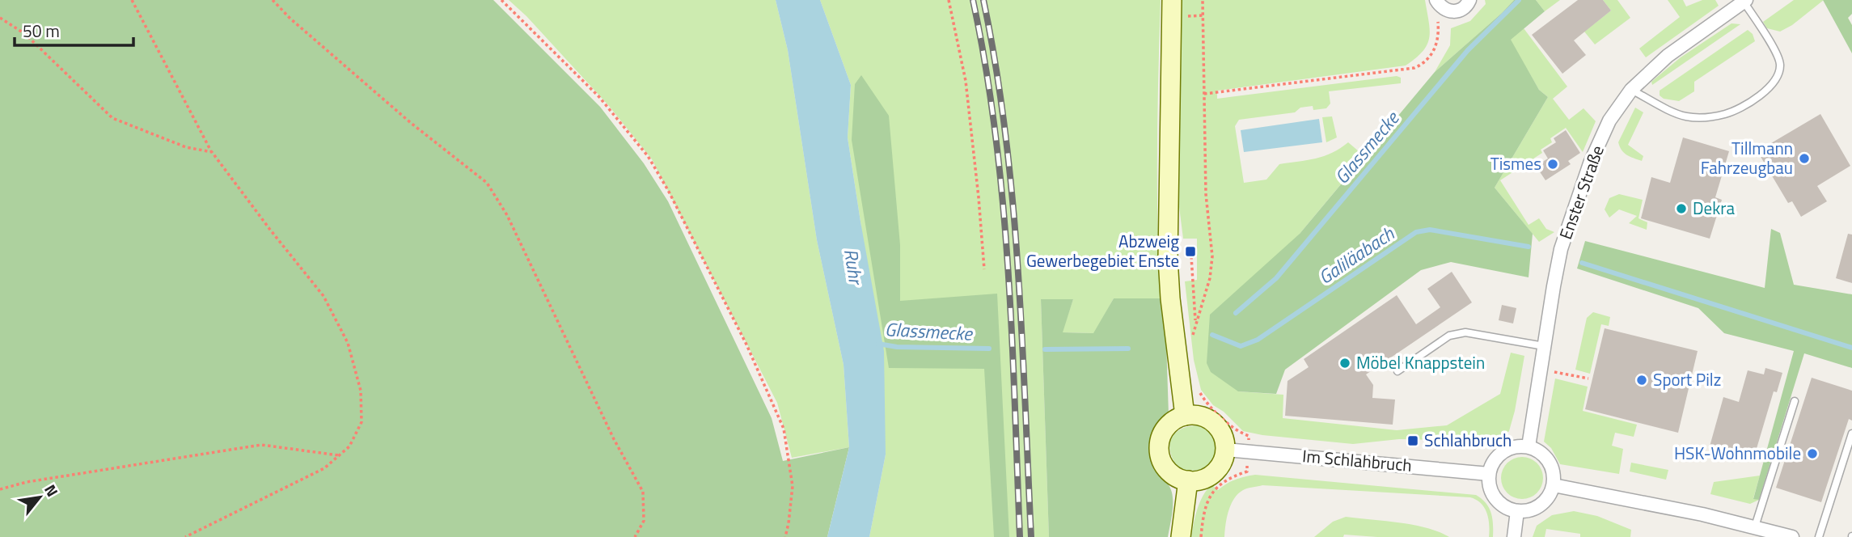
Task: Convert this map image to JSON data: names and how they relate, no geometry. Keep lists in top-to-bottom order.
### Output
{
  "streets": {
    "street": ["Enster Straße", "Im Schlahbruch"]
  },
  "crossings": [
    ["Enster Straße", "Im Schlahbruch"]
  ],
  "water": ["Glassmecke", "Galiläabach", "Ruhr"],
  "places": {
    "other": [
      "Tillmann Fahrzeugbau",
      "Tismes",
      "Dekra",
      "Möbel Knappstein",
      "Sport Pilz",
      "HSK-Wohnmobile"
    ],
    "transit": ["Abzweig Gewerbegebiet Enste", "Schlahbruch"]
  },
  "scale_bar": "50 m",
  "north": "top right"
}
